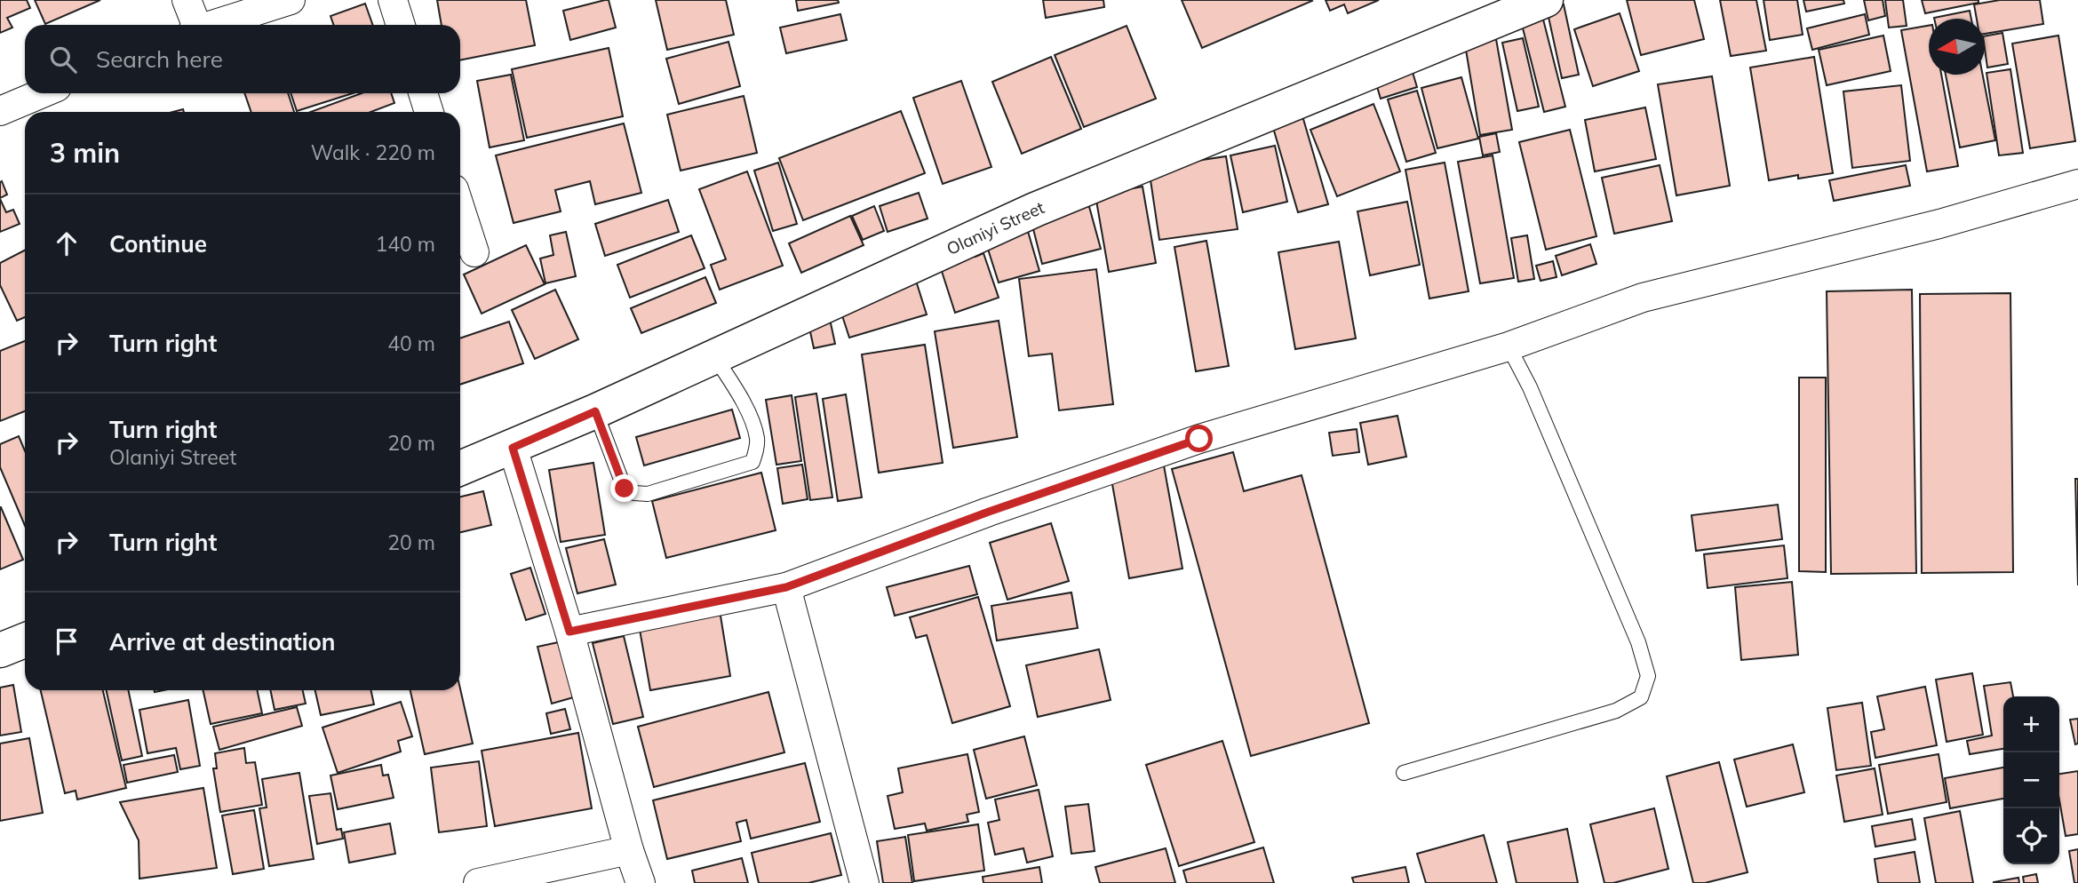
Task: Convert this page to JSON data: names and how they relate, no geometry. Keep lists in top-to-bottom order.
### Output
{
  "streets": {
    "street": ["Olaniyi Street"]
  },
  "north": "left",
  "page": {
    "search": "Search here",
    "heading": ["3 min", "Walk · 220 m"],
    "list": [
      ["Continue", "140 m"],
      ["Turn right", "40 m"],
      ["Turn right", "Olaniyi Street", "20 m"],
      ["Turn right", "20 m"],
      "Arrive at destination"
    ],
    "map_buttons": ["+", "−"]
  }
}
